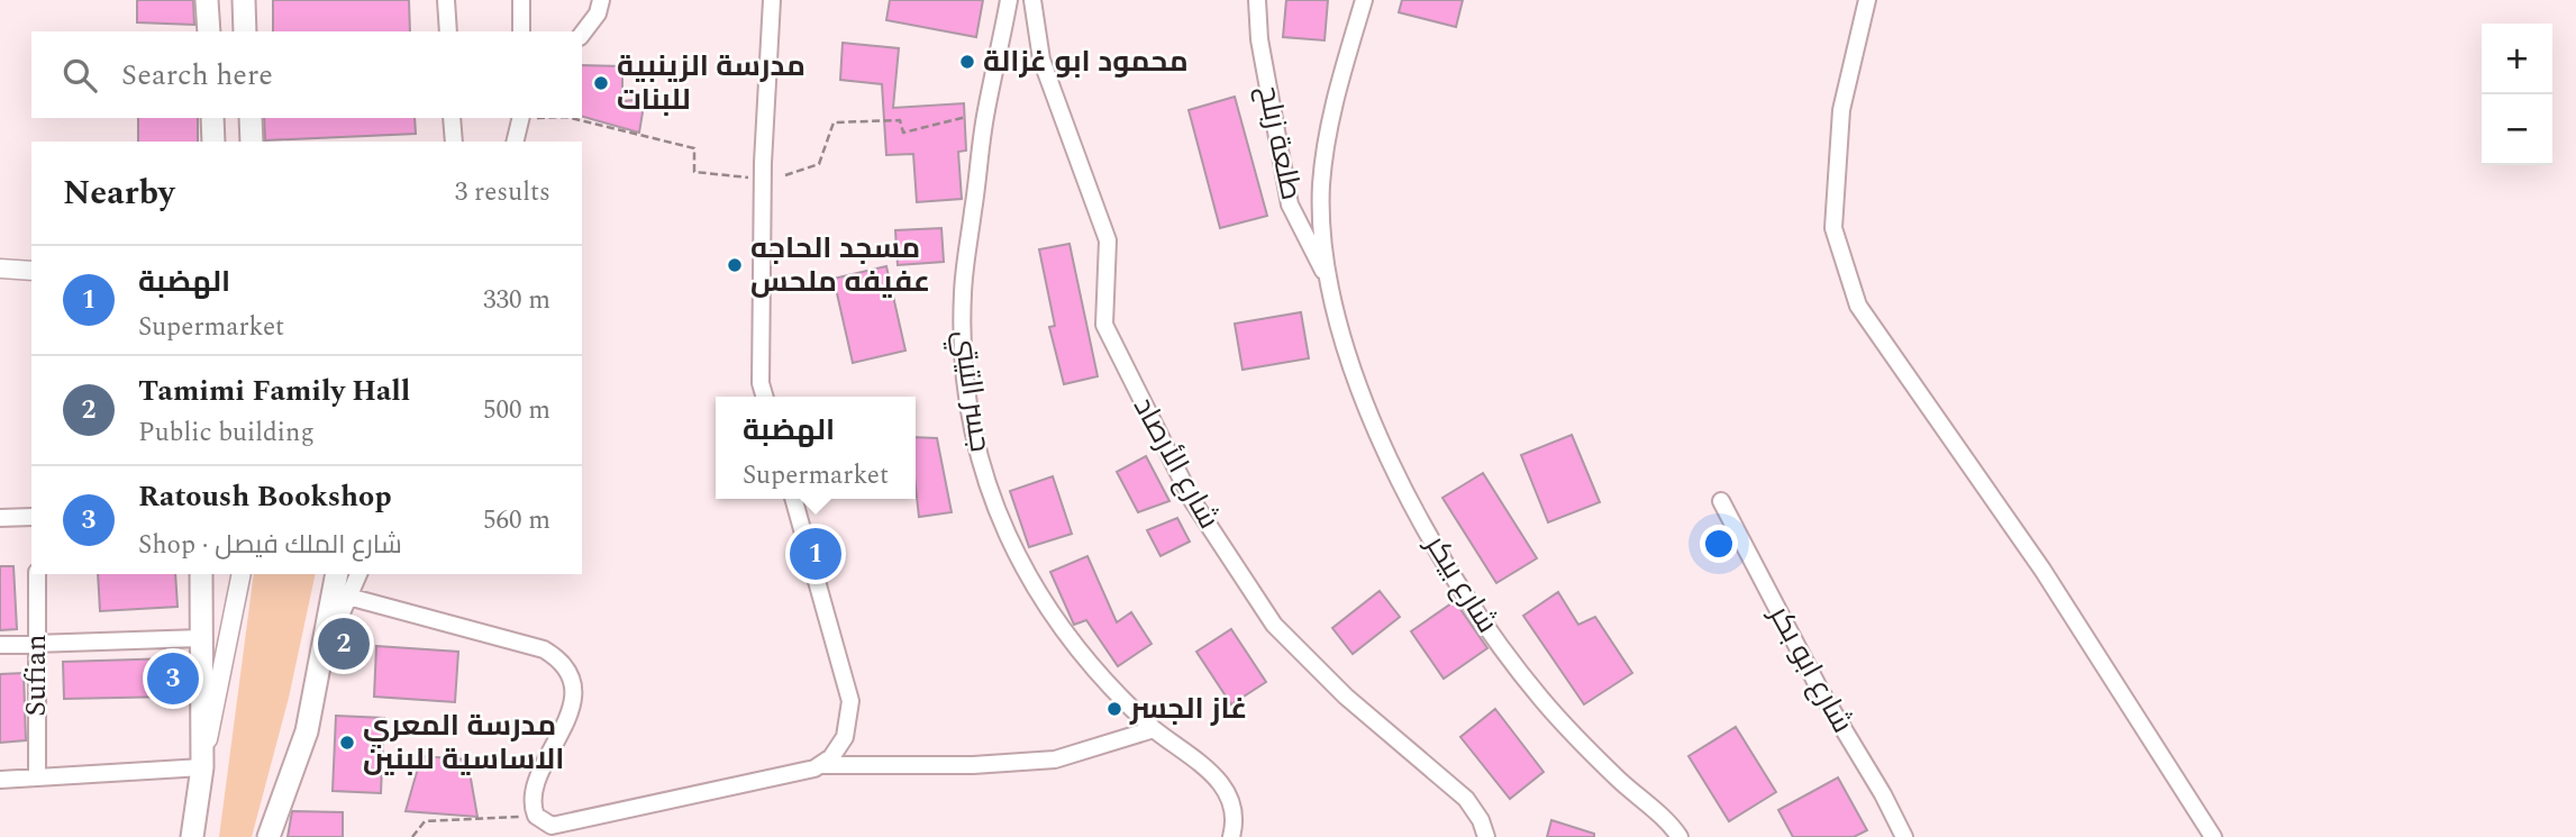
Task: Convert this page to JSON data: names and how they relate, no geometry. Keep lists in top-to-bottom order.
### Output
{
  "streets": {
    "street": [
      "طلعة زبلح",
      "جسر التيتي",
      "شارع الأرصاد",
      "شارع بيكر",
      "شارع ابو بكر",
      "Sufian"
    ]
  },
  "crossings": [
    ["طلعة زبلح", "شارع بيكر"]
  ],
  "places": [
    "محمود ابو غزالة",
    "مدرسة الزينبية للبنات",
    "مسجد الحاجه عفيفه ملحس",
    "غاز الجسر",
    "مدرسة المعري الاساسية للبنين"
  ],
  "page": {
    "map_buttons": ["+", "−"],
    "search": "Search here",
    "heading": ["Nearby", "3 results"],
    "list": [
      {
        "mark": "1",
        "name": "الهضبة",
        "note": "Supermarket",
        "value": "330 m"
      },
      {
        "mark": "2",
        "name": "Tamimi Family Hall",
        "note": "Public building",
        "value": "500 m"
      },
      {
        "mark": "3",
        "name": "Ratoush Bookshop",
        "note": "Shop · شارع الملك فيصل",
        "value": "560 m"
      }
    ],
    "popup": ["الهضبة", "Supermarket"],
    "pins": ["1", "2", "3"]
  }
}
